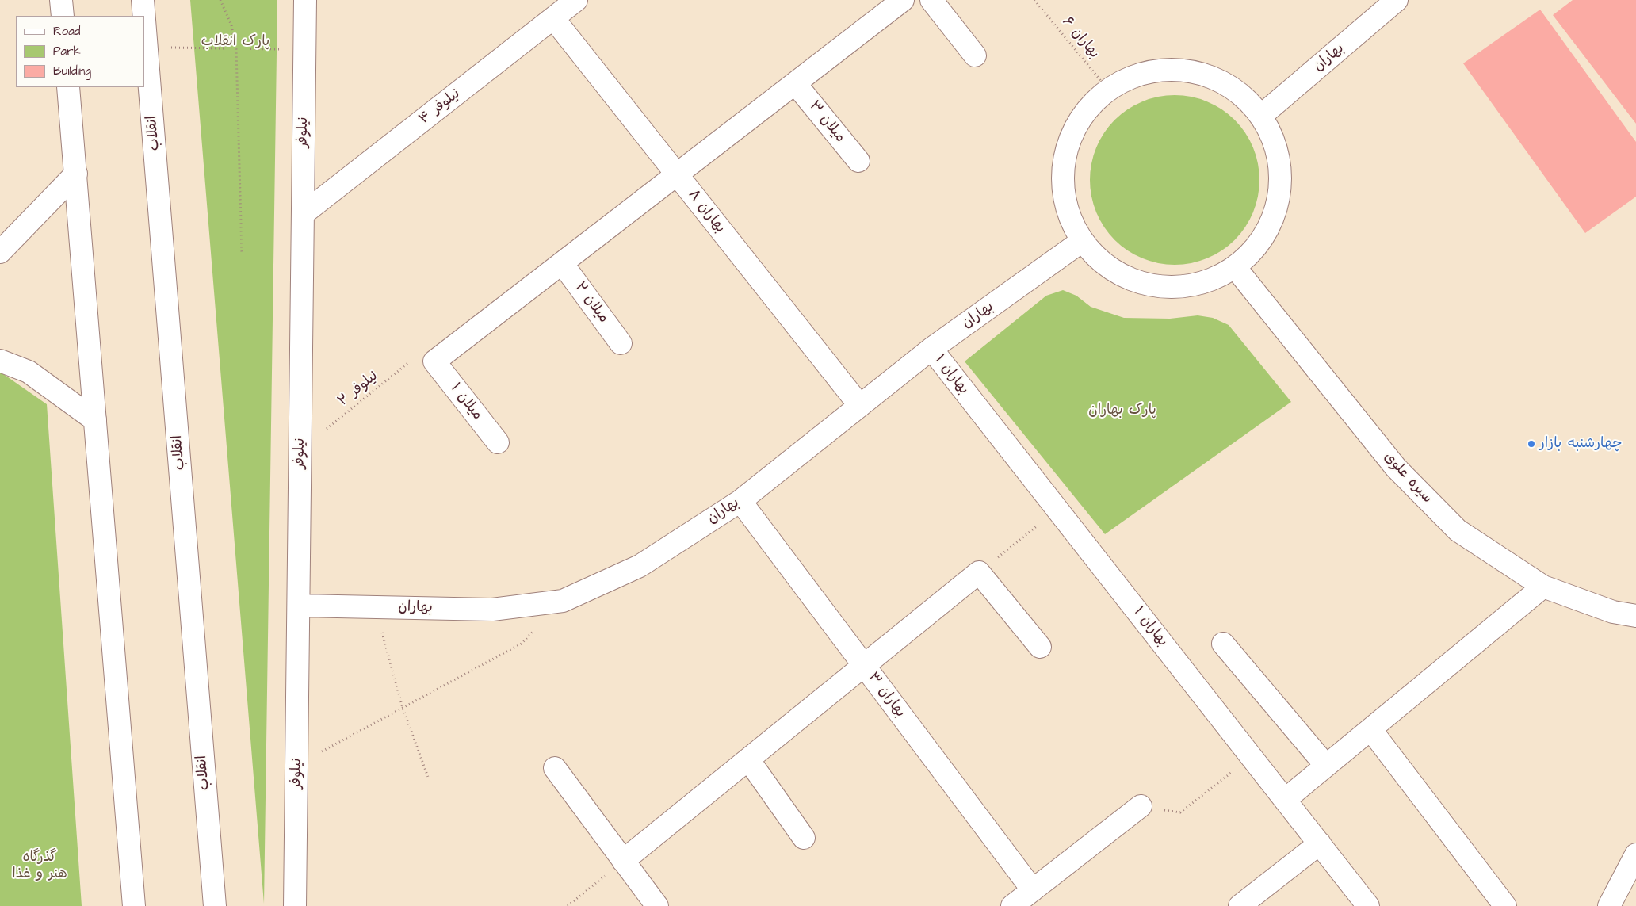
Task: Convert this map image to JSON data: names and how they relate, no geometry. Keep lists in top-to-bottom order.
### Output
{
  "streets": {
    "street": [
      "بهاران",
      "نیلوفر ۴",
      "میلان ۳",
      "نیلوفر",
      "انقلاب",
      "بهاران ۸",
      "میلان ۲",
      "بهاران ۱",
      "میلان ۱",
      "سیره علوی",
      "بهاران ۳"
    ],
    "path": ["بهاران ۶", "نیلوفر ۲"]
  },
  "crossings": [
    ["بهاران", "نیلوفر"],
    ["بهاران", "بهاران ۸"],
    ["بهاران", "بهاران ۱"],
    ["بهاران", "بهاران ۳"],
    ["نیلوفر ۴", "نیلوفر"],
    ["نیلوفر ۴", "بهاران ۸"],
    ["نیلوفر", "نیلوفر ۲"],
    ["نیلوفر ۲", "میلان ۱"]
  ],
  "parks": ["پارک انقلاب", "پارک بهاران", "گذرگاه هنر و غذا"],
  "places": ["چهارشنبه بازار"],
  "legend": ["Road", "Park", "Building"]
}
